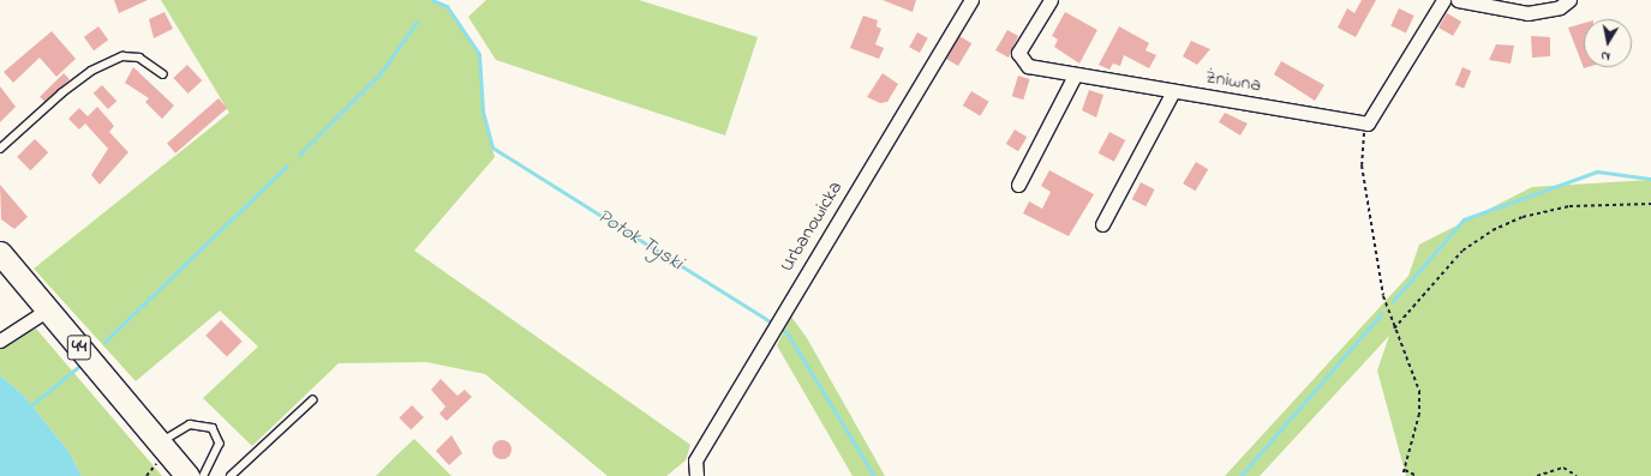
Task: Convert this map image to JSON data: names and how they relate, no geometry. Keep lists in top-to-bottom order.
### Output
{
  "streets": {
    "highway": ["44"],
    "street": ["Żniwna", "Urbanowicka"]
  },
  "water": ["Potok Tyski"],
  "north": "bottom"
}
